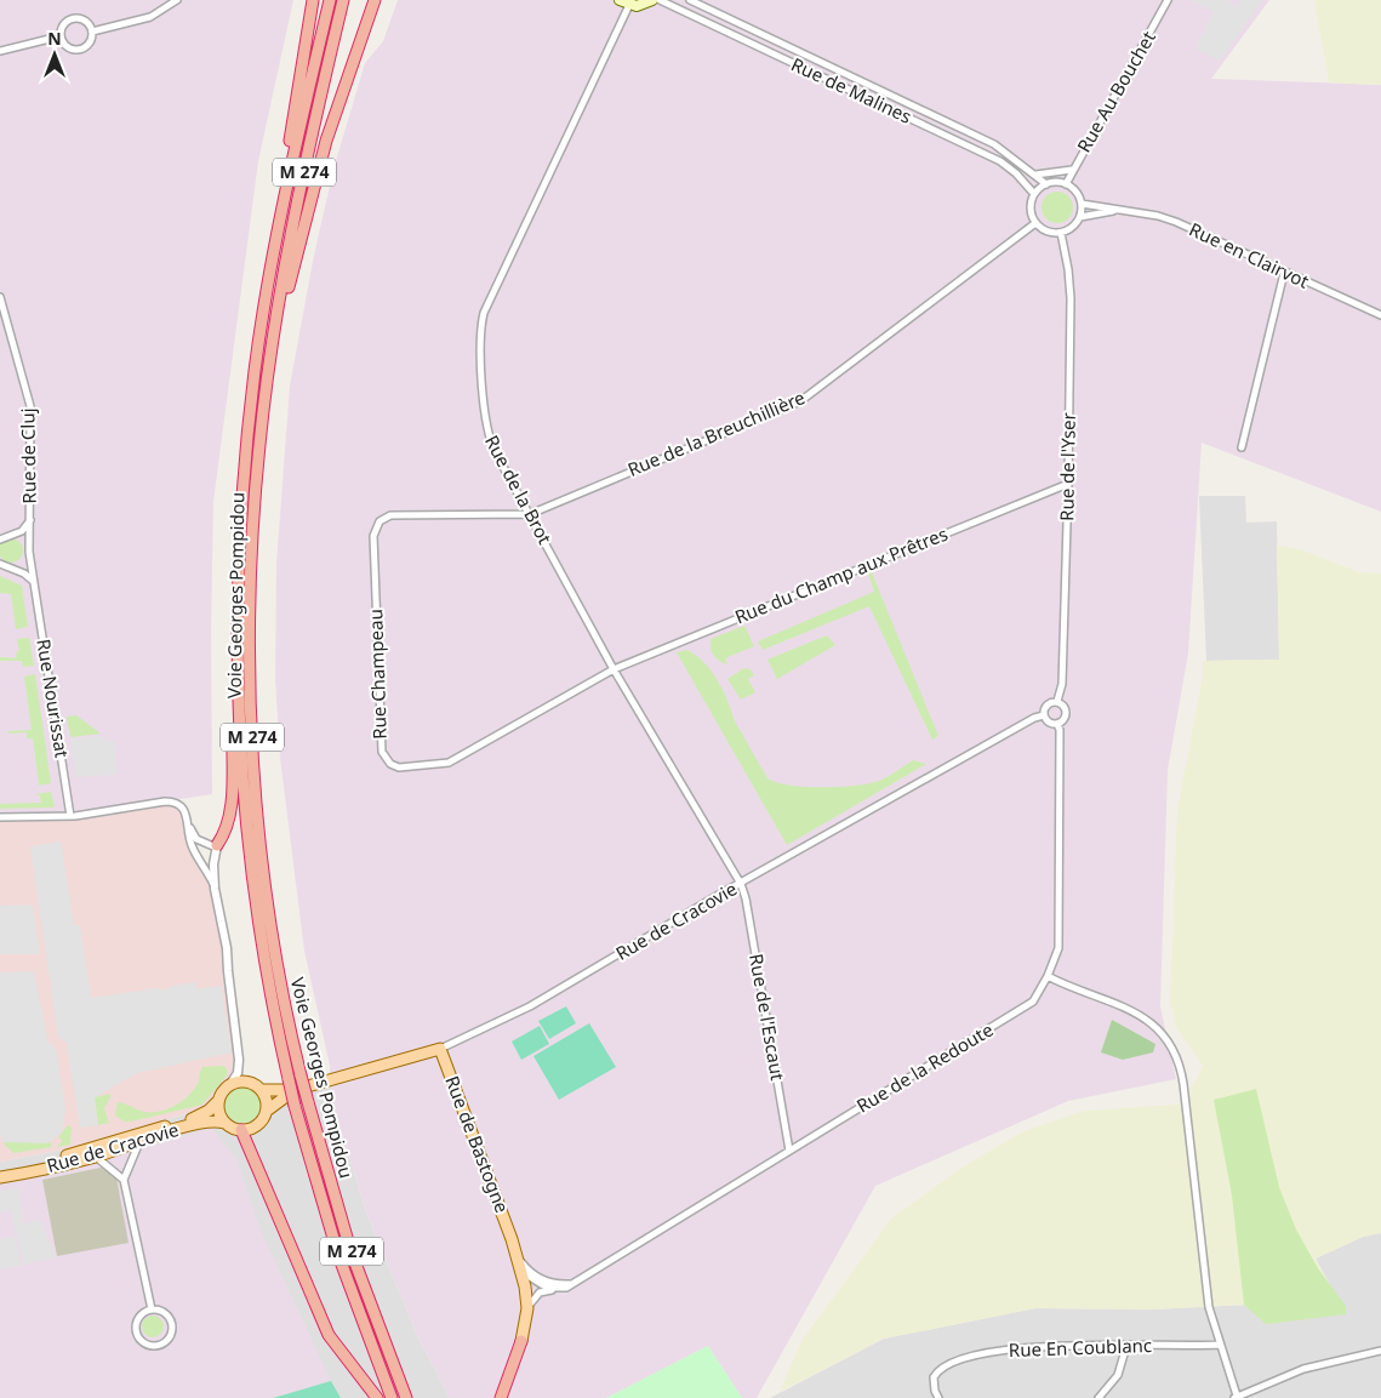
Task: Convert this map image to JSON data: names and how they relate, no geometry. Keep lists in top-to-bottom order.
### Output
{
  "streets": {
    "highway": ["M 274", "Voie Georges Pompidou"],
    "main road": ["Rue de Cracovie", "Rue de Bastogne"],
    "street": [
      "Rue de Malines",
      "Rue Au Bouchet",
      "Rue en Clairvot",
      "Rue de la Breuchillière",
      "Rue de Cluj",
      "Rue de l'Yser",
      "Rue de la Brot",
      "Rue du Champ aux Prêtres",
      "Rue Champeau",
      "Rue Nourissat",
      "Rue de l'Escaut",
      "Rue de la Redoute",
      "Rue En Coublanc"
    ]
  },
  "crossings": [
    ["Rue de Malines", "Rue Au Bouchet"],
    ["Rue de Malines", "Rue en Clairvot"],
    ["Rue de Malines", "Rue de la Breuchillière"],
    ["Rue de Malines", "Rue de l'Yser"],
    ["Rue Au Bouchet", "Rue en Clairvot"],
    ["Rue Au Bouchet", "Rue de la Breuchillière"],
    ["Rue Au Bouchet", "Rue de l'Yser"],
    ["Rue en Clairvot", "Rue de la Breuchillière"],
    ["Rue en Clairvot", "Rue de l'Yser"],
    ["Rue de la Breuchillière", "Rue de l'Yser"],
    ["Rue de la Breuchillière", "Rue de la Brot"],
    ["Rue de la Breuchillière", "Rue Champeau"],
    ["Rue de Cluj", "Rue Nourissat"],
    ["Rue de l'Yser", "Rue du Champ aux Prêtres"],
    ["Rue de l'Yser", "Rue de Cracovie"],
    ["Rue de l'Yser", "Rue de la Redoute"],
    ["Rue de la Brot", "Rue du Champ aux Prêtres"],
    ["Rue de la Brot", "Rue Champeau"],
    ["Rue de la Brot", "Rue de Cracovie"],
    ["Rue de la Brot", "Rue de l'Escaut"],
    ["Rue du Champ aux Prêtres", "Rue Champeau"],
    ["Rue de Cracovie", "Rue de l'Escaut"],
    ["Rue de Cracovie", "Rue de la Redoute"],
    ["Rue de Cracovie", "Rue de Bastogne"],
    ["Rue de l'Escaut", "Rue de la Redoute"],
    ["Rue de la Redoute", "Rue de Bastogne"]
  ],
  "north": "top"
}
